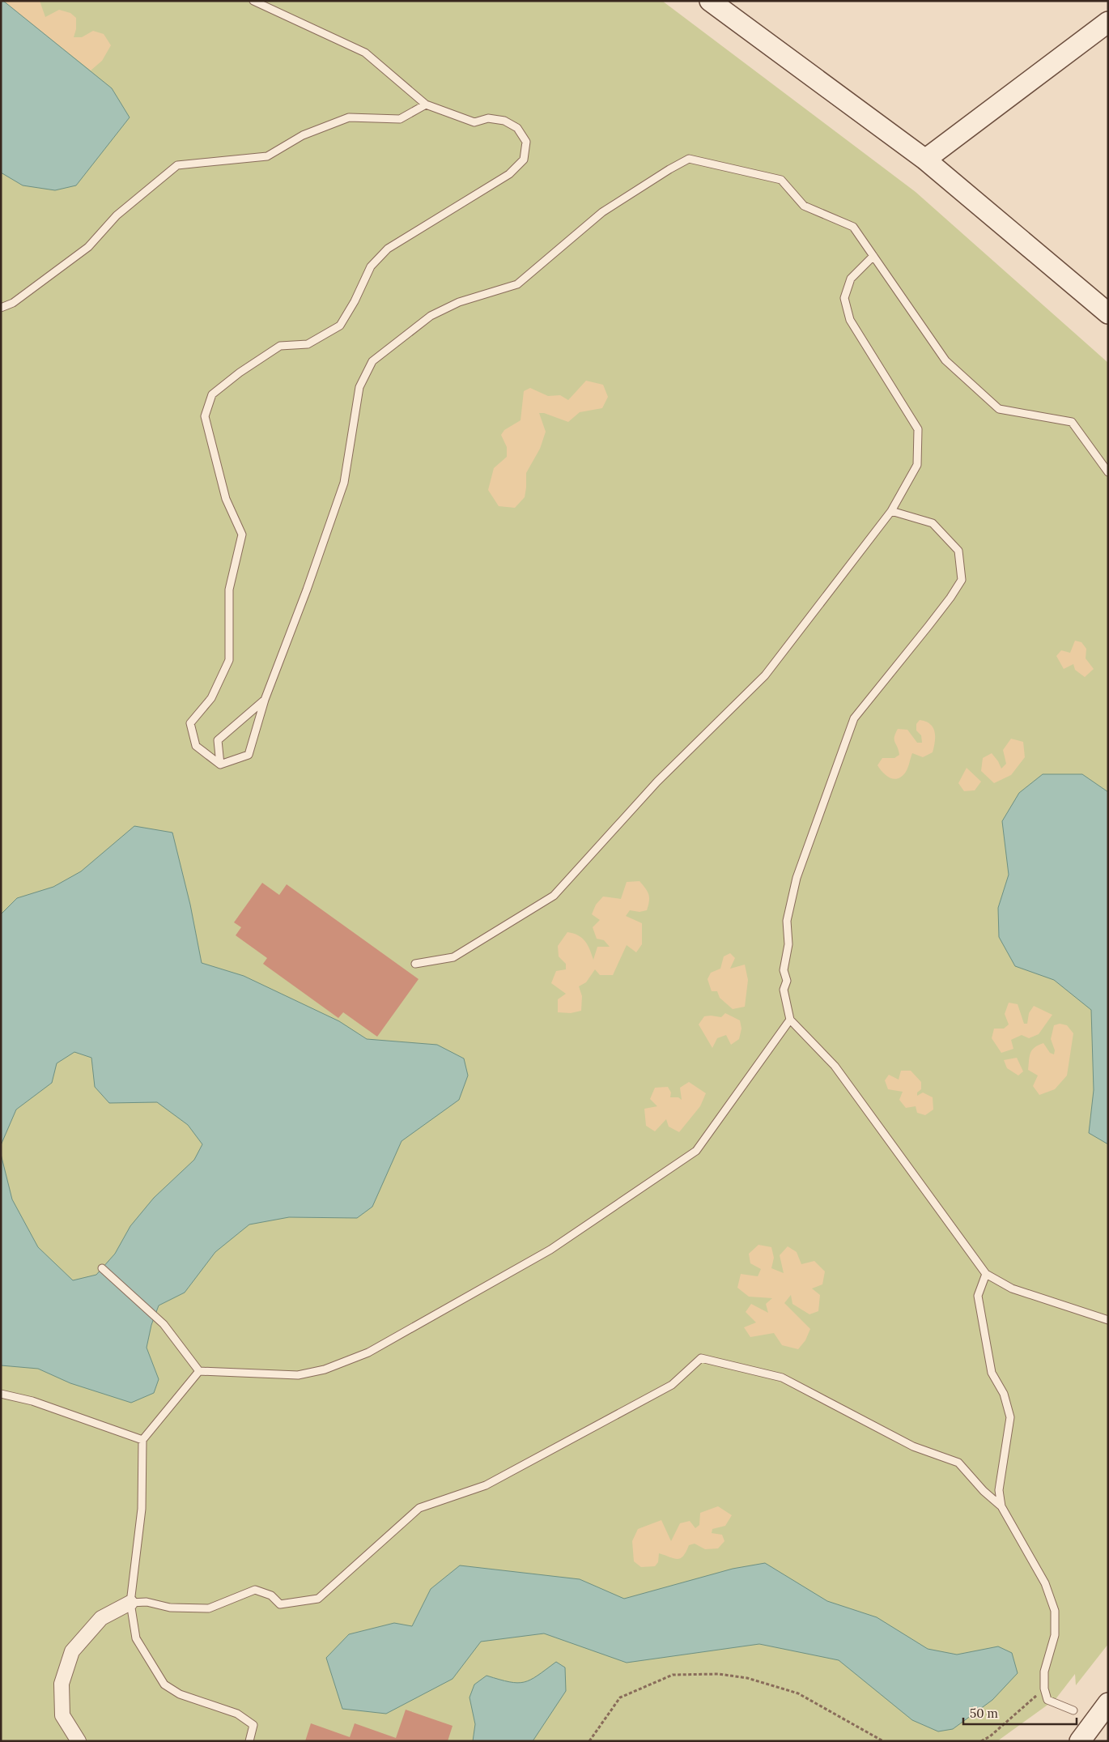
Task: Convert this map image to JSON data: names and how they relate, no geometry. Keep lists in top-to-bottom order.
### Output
{
  "scale_bar": "50 m"
}
